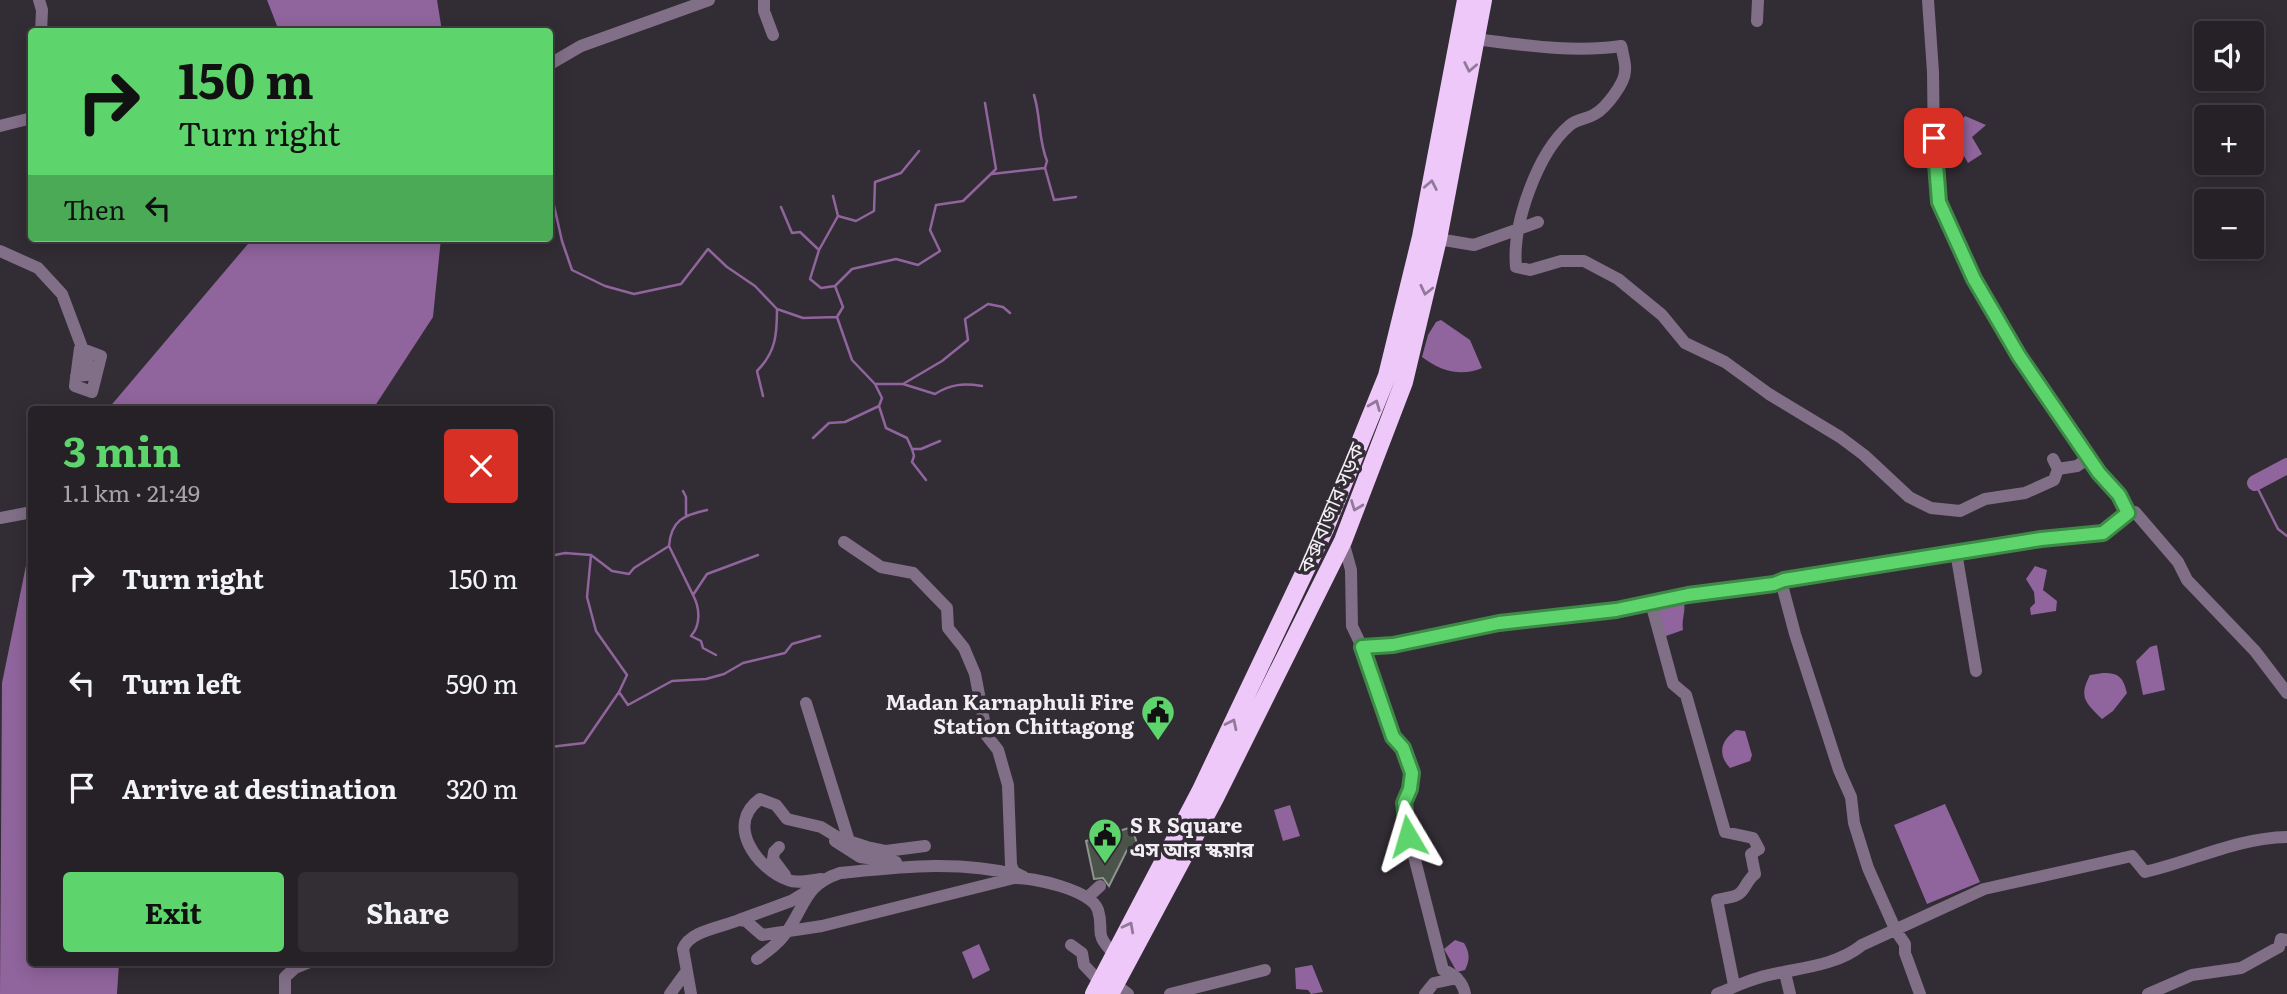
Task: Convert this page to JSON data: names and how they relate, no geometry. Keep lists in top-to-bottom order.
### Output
{
  "streets": {
    "highway": ["কক্সবাজার সড়ক"]
  },
  "places": {
    "public building": ["Madan Karnaphuli Fire Station Chittagong", "S R Square এস আর স্কয়ার"]
  },
  "page": {
    "map_buttons": ["+", "−"],
    "turn": ["150 m", "Turn right"],
    "then": "Then",
    "heading": ["3 min", "1.1 km · 21:49"],
    "list": [
      {
        "name": "Turn right",
        "value": "150 m"
      },
      {
        "name": "Turn left",
        "value": "590 m"
      },
      {
        "name": "Arrive at destination",
        "value": "320 m"
      }
    ],
    "buttons": ["Exit", "Share"]
  }
}
